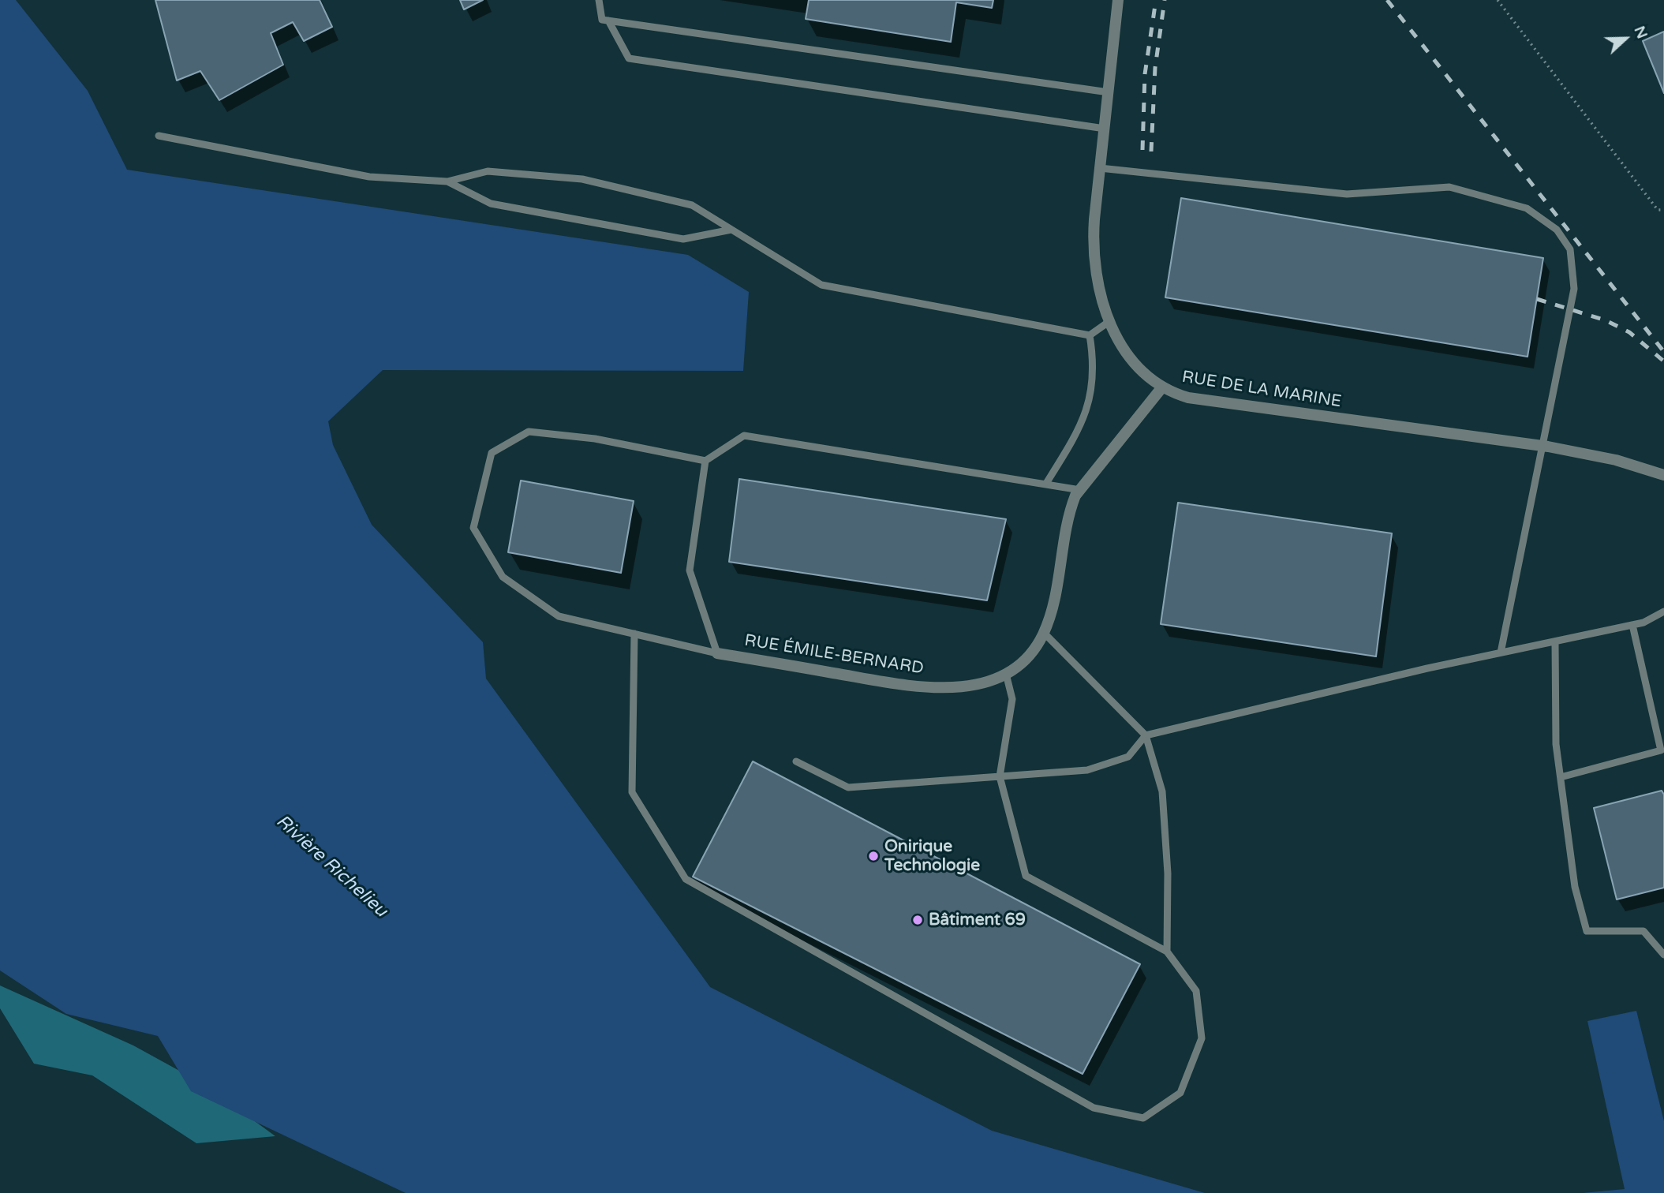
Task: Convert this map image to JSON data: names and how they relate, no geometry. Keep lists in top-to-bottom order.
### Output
{
  "streets": {
    "street": ["RUE DE LA MARINE", "RUE ÉMILE-BERNARD"]
  },
  "crossings": [
    ["RUE DE LA MARINE", "RUE ÉMILE-BERNARD"]
  ],
  "water": ["Rivière Richelieu"],
  "places": ["Onirique Technologie", "Bâtiment 69"],
  "north": "right"
}
